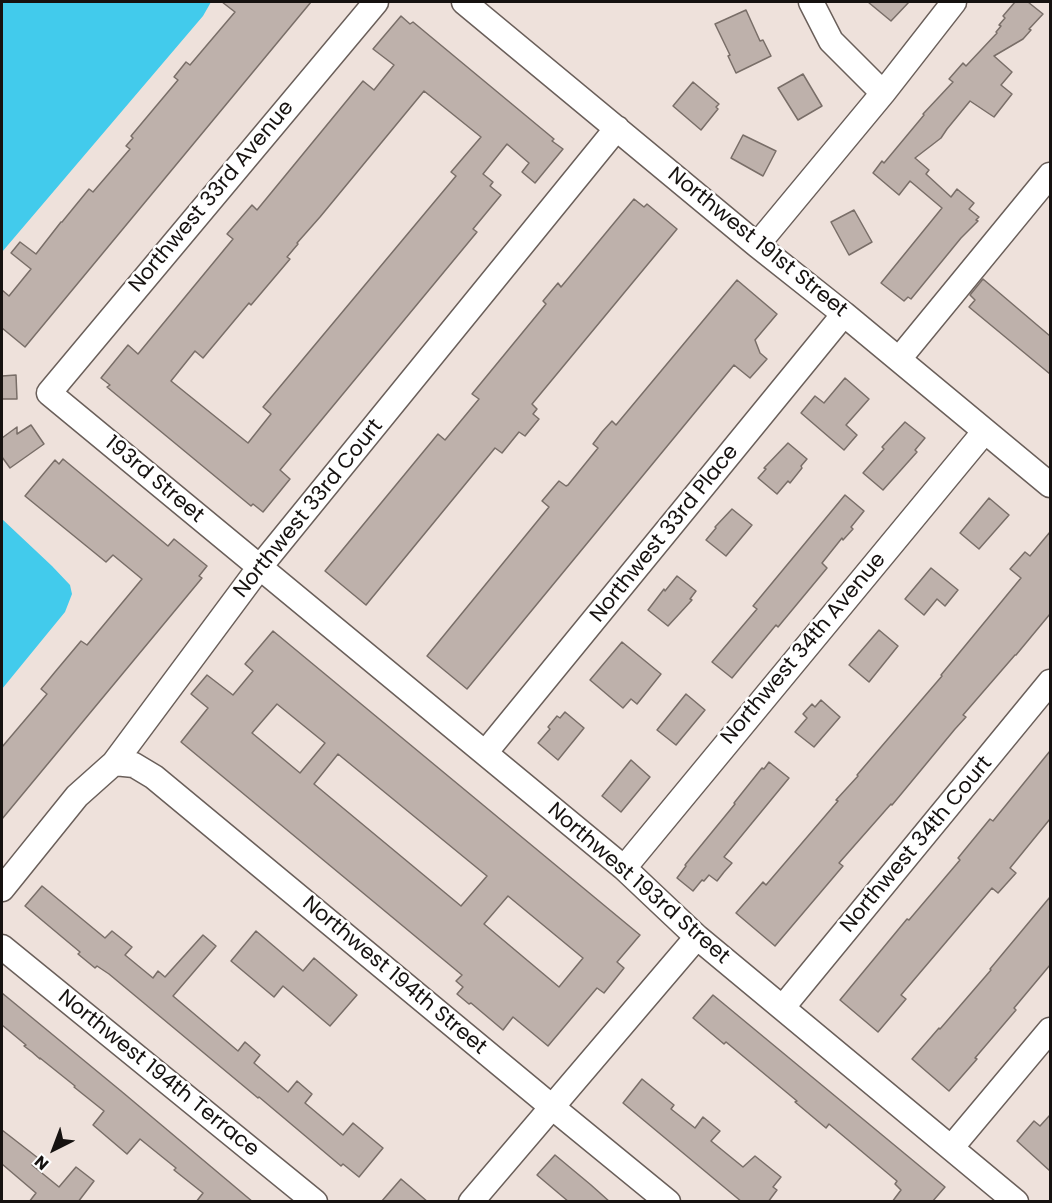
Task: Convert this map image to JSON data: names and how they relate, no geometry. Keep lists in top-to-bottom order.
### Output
{
  "streets": {
    "street": [
      "Northwest 33rd Avenue",
      "Northwest 191st Street",
      "193rd Street",
      "Northwest 33rd Court",
      "Northwest 33rd Place",
      "Northwest 34th Avenue",
      "Northwest 34th Court",
      "Northwest 193rd Street",
      "Northwest 194th Street",
      "Northwest 194th Terrace"
    ]
  },
  "crossings": [
    ["Northwest 33rd Avenue", "193rd Street"],
    ["Northwest 191st Street", "Northwest 33rd Court"],
    ["Northwest 191st Street", "Northwest 33rd Place"],
    ["Northwest 191st Street", "Northwest 34th Avenue"],
    ["193rd Street", "Northwest 33rd Court"],
    ["193rd Street", "Northwest 193rd Street"],
    ["Northwest 33rd Court", "Northwest 193rd Street"],
    ["Northwest 33rd Court", "Northwest 194th Street"],
    ["Northwest 33rd Place", "Northwest 193rd Street"],
    ["Northwest 34th Avenue", "Northwest 193rd Street"],
    ["Northwest 34th Court", "Northwest 193rd Street"]
  ],
  "north": "bottom left"
}
